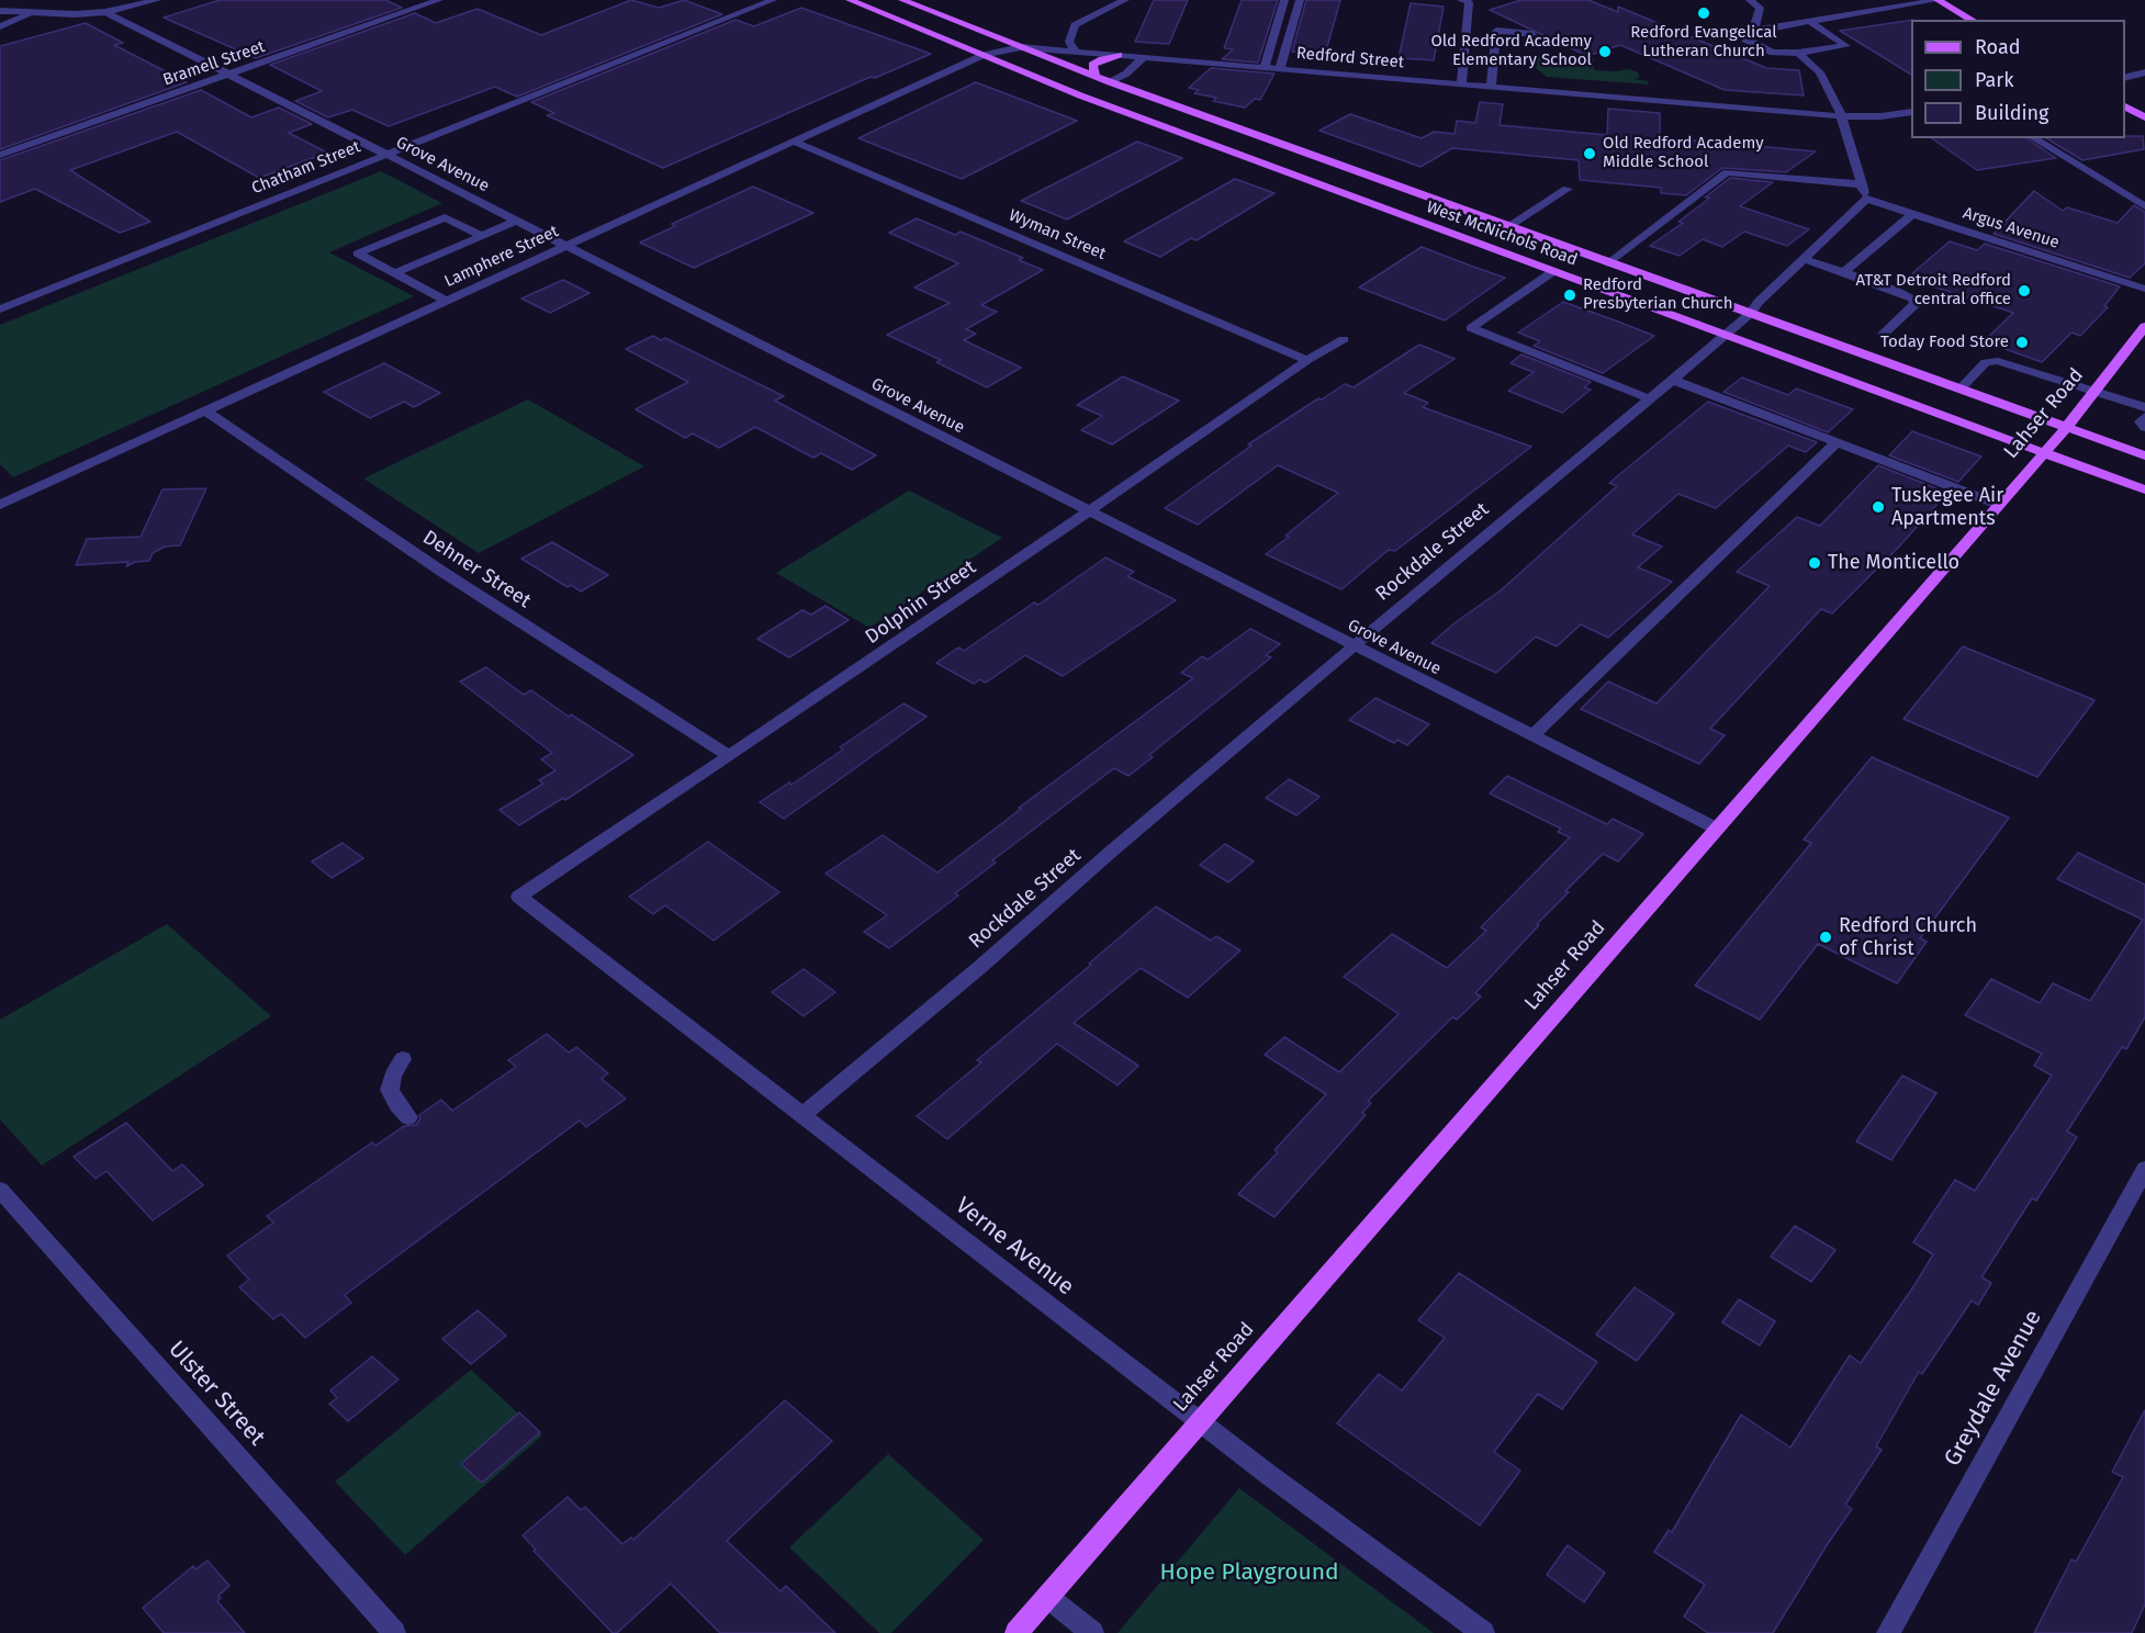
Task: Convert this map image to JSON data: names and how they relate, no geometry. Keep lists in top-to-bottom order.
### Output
{
  "streets": {
    "main road": ["West McNichols Road", "Lahser Road"],
    "street": [
      "Redford Street",
      "Bramell Street",
      "Grove Avenue",
      "Chatham Street",
      "Argus Avenue",
      "Wyman Street",
      "Lamphere Street",
      "Rockdale Street",
      "Dehner Street",
      "Dolphin Street",
      "Verne Avenue",
      "Greydale Avenue",
      "Ulster Street"
    ]
  },
  "crossings": [
    ["Redford Street", "West McNichols Road"],
    ["Redford Street", "Lamphere Street"],
    ["Bramell Street", "Grove Avenue"],
    ["Grove Avenue", "Chatham Street"],
    ["Grove Avenue", "Lamphere Street"],
    ["Grove Avenue", "Lahser Road"],
    ["Grove Avenue", "Rockdale Street"],
    ["Grove Avenue", "Dolphin Street"],
    ["Argus Avenue", "Rockdale Street"],
    ["West McNichols Road", "Lamphere Street"],
    ["West McNichols Road", "Lahser Road"],
    ["West McNichols Road", "Rockdale Street"],
    ["Wyman Street", "Lamphere Street"],
    ["Wyman Street", "Dolphin Street"],
    ["Lamphere Street", "Dehner Street"],
    ["Lahser Road", "Verne Avenue"],
    ["Rockdale Street", "Verne Avenue"],
    ["Dehner Street", "Dolphin Street"],
    ["Dolphin Street", "Verne Avenue"]
  ],
  "parks": ["Hope Playground"],
  "places": [
    "Redford Evangelical Lutheran Church",
    "Old Redford Academy Elementary School",
    "Old Redford Academy Middle School",
    "AT&T Detroit Redford central office",
    "Redford Presbyterian Church",
    "Today Food Store",
    "Tuskegee Air Apartments",
    "The Monticello",
    "Redford Church of Christ"
  ],
  "legend": ["Road", "Park", "Building"]
}
